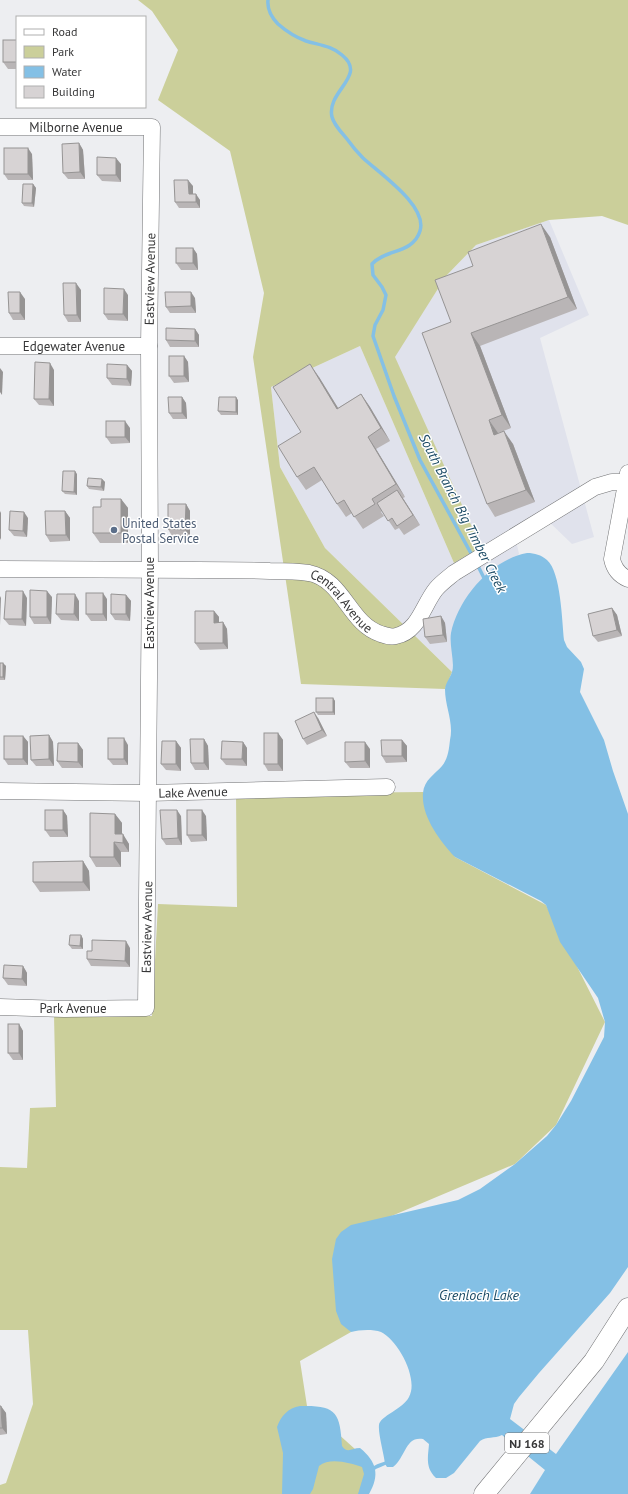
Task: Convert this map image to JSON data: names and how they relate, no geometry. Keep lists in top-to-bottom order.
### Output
{
  "streets": {
    "main road": ["NJ 168"],
    "street": [
      "Milborne Avenue",
      "Eastview Avenue",
      "Edgewater Avenue",
      "Central Avenue",
      "Lake Avenue",
      "Park Avenue"
    ]
  },
  "crossings": [
    ["Milborne Avenue", "Eastview Avenue"],
    ["Eastview Avenue", "Edgewater Avenue"],
    ["Eastview Avenue", "Central Avenue"],
    ["Eastview Avenue", "Lake Avenue"],
    ["Eastview Avenue", "Park Avenue"]
  ],
  "water": ["South Branch Big Timber Creek", "Grenloch Lake"],
  "places": ["United States Postal Service"],
  "legend": [
    "Road",
    "Park",
    "Water",
    "Building"
  ]
}
